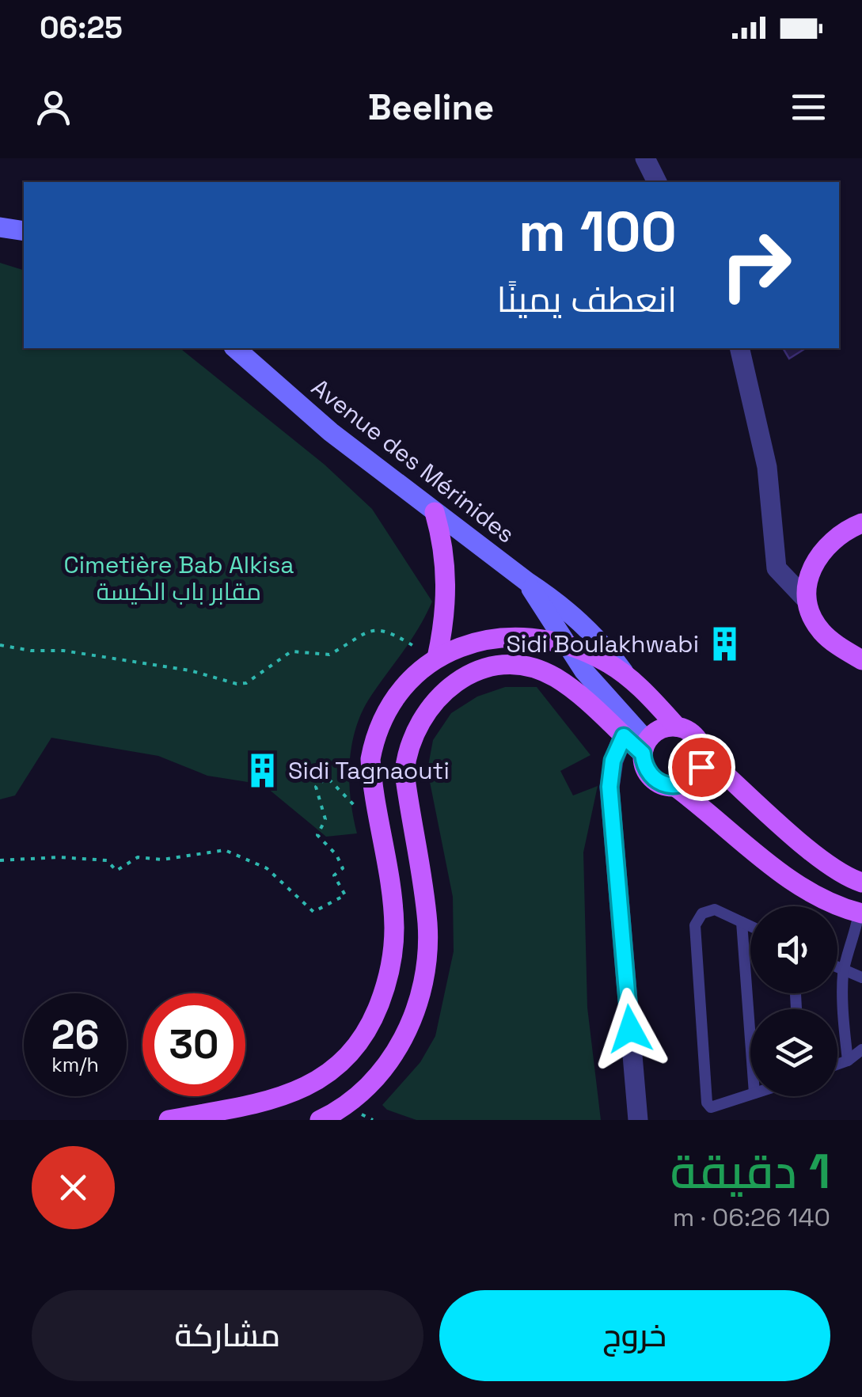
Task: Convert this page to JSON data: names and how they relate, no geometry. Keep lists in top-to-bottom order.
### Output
{
  "streets": {
    "main road": ["Avenue des Mérinides"]
  },
  "parks": ["Cimetière Bab Alkisa مقابر باب الكيسة"],
  "places": {
    "building": ["Sidi Boulakhwabi", "Sidi Tagnaouti"]
  },
  "page": {
    "status": "06:25",
    "header": "Beeline",
    "turn": ["100 m", "انعطف يمينًا"],
    "speed": "26 km/h",
    "limit": "30",
    "heading": ["1 دقيقة", "140 m · 06:26"],
    "buttons": ["خروج", "مشاركة"]
  }
}
